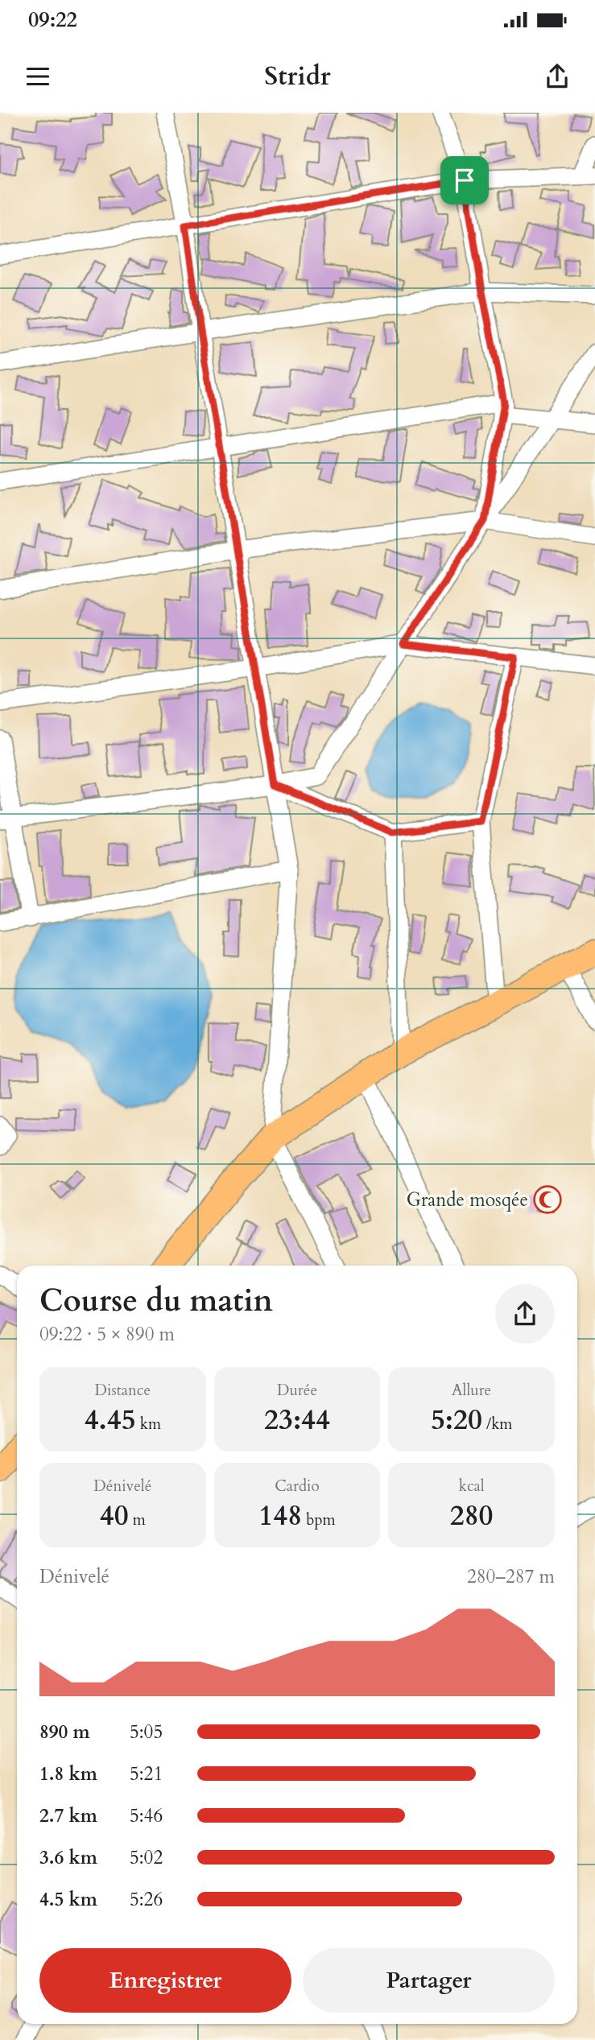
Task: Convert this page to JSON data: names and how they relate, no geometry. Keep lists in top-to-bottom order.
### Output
{
  "places": {
    "mosque": ["Grande mosqée"]
  },
  "page": {
    "status": "09:22",
    "header": "Stridr",
    "heading": ["Course du matin", "09:22 · 5 × 890 m"],
    "stats": [
      ["Distance", "4.45 km"],
      ["Durée", "23:44"],
      ["Allure", "5:20 /km"],
      ["Dénivelé", "40 m"],
      ["Cardio", "148 bpm"],
      ["kcal", "280"]
    ],
    "chart": ["Dénivelé", "280–287 m"],
    "list": [
      {
        "name": "890 m",
        "note": "5:05"
      },
      {
        "name": "1.8 km",
        "note": "5:21"
      },
      {
        "name": "2.7 km",
        "note": "5:46"
      },
      {
        "name": "3.6 km",
        "note": "5:02"
      },
      {
        "name": "4.5 km",
        "note": "5:26"
      }
    ],
    "buttons": ["Enregistrer", "Partager"]
  }
}
